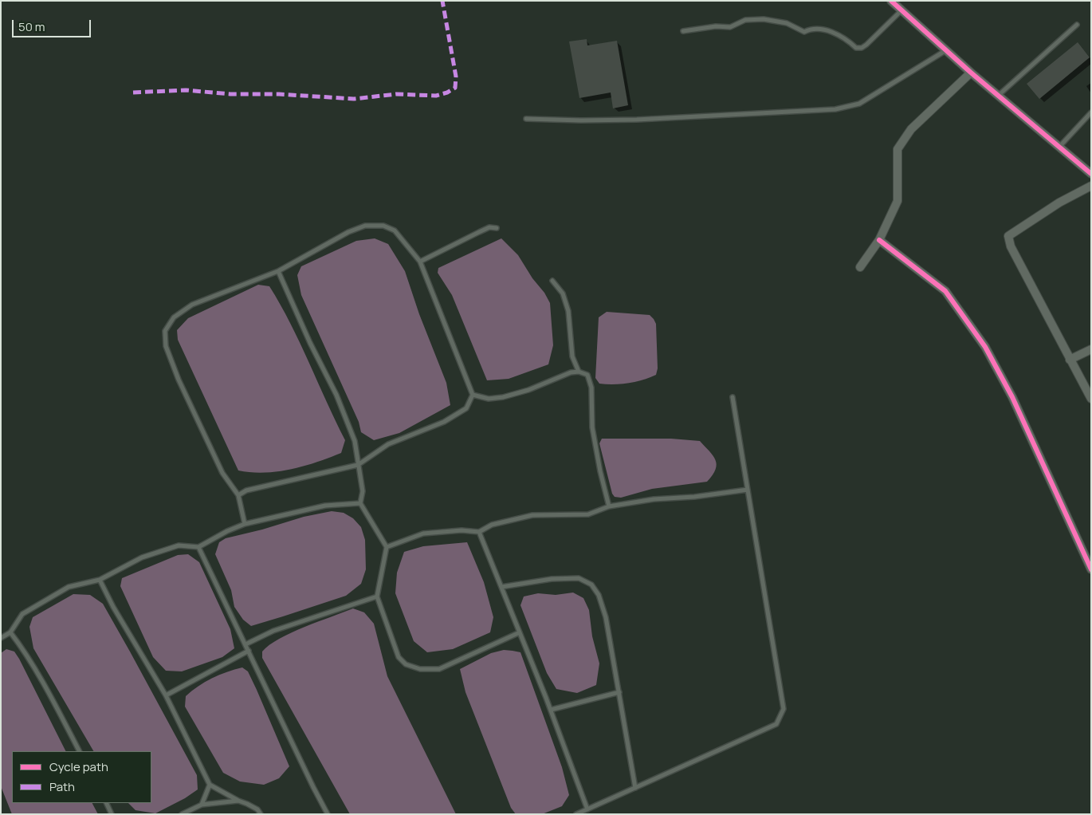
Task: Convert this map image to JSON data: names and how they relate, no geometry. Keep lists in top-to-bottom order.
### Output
{
  "legend": ["Cycle path", "Path"],
  "scale_bar": "50 m"
}
